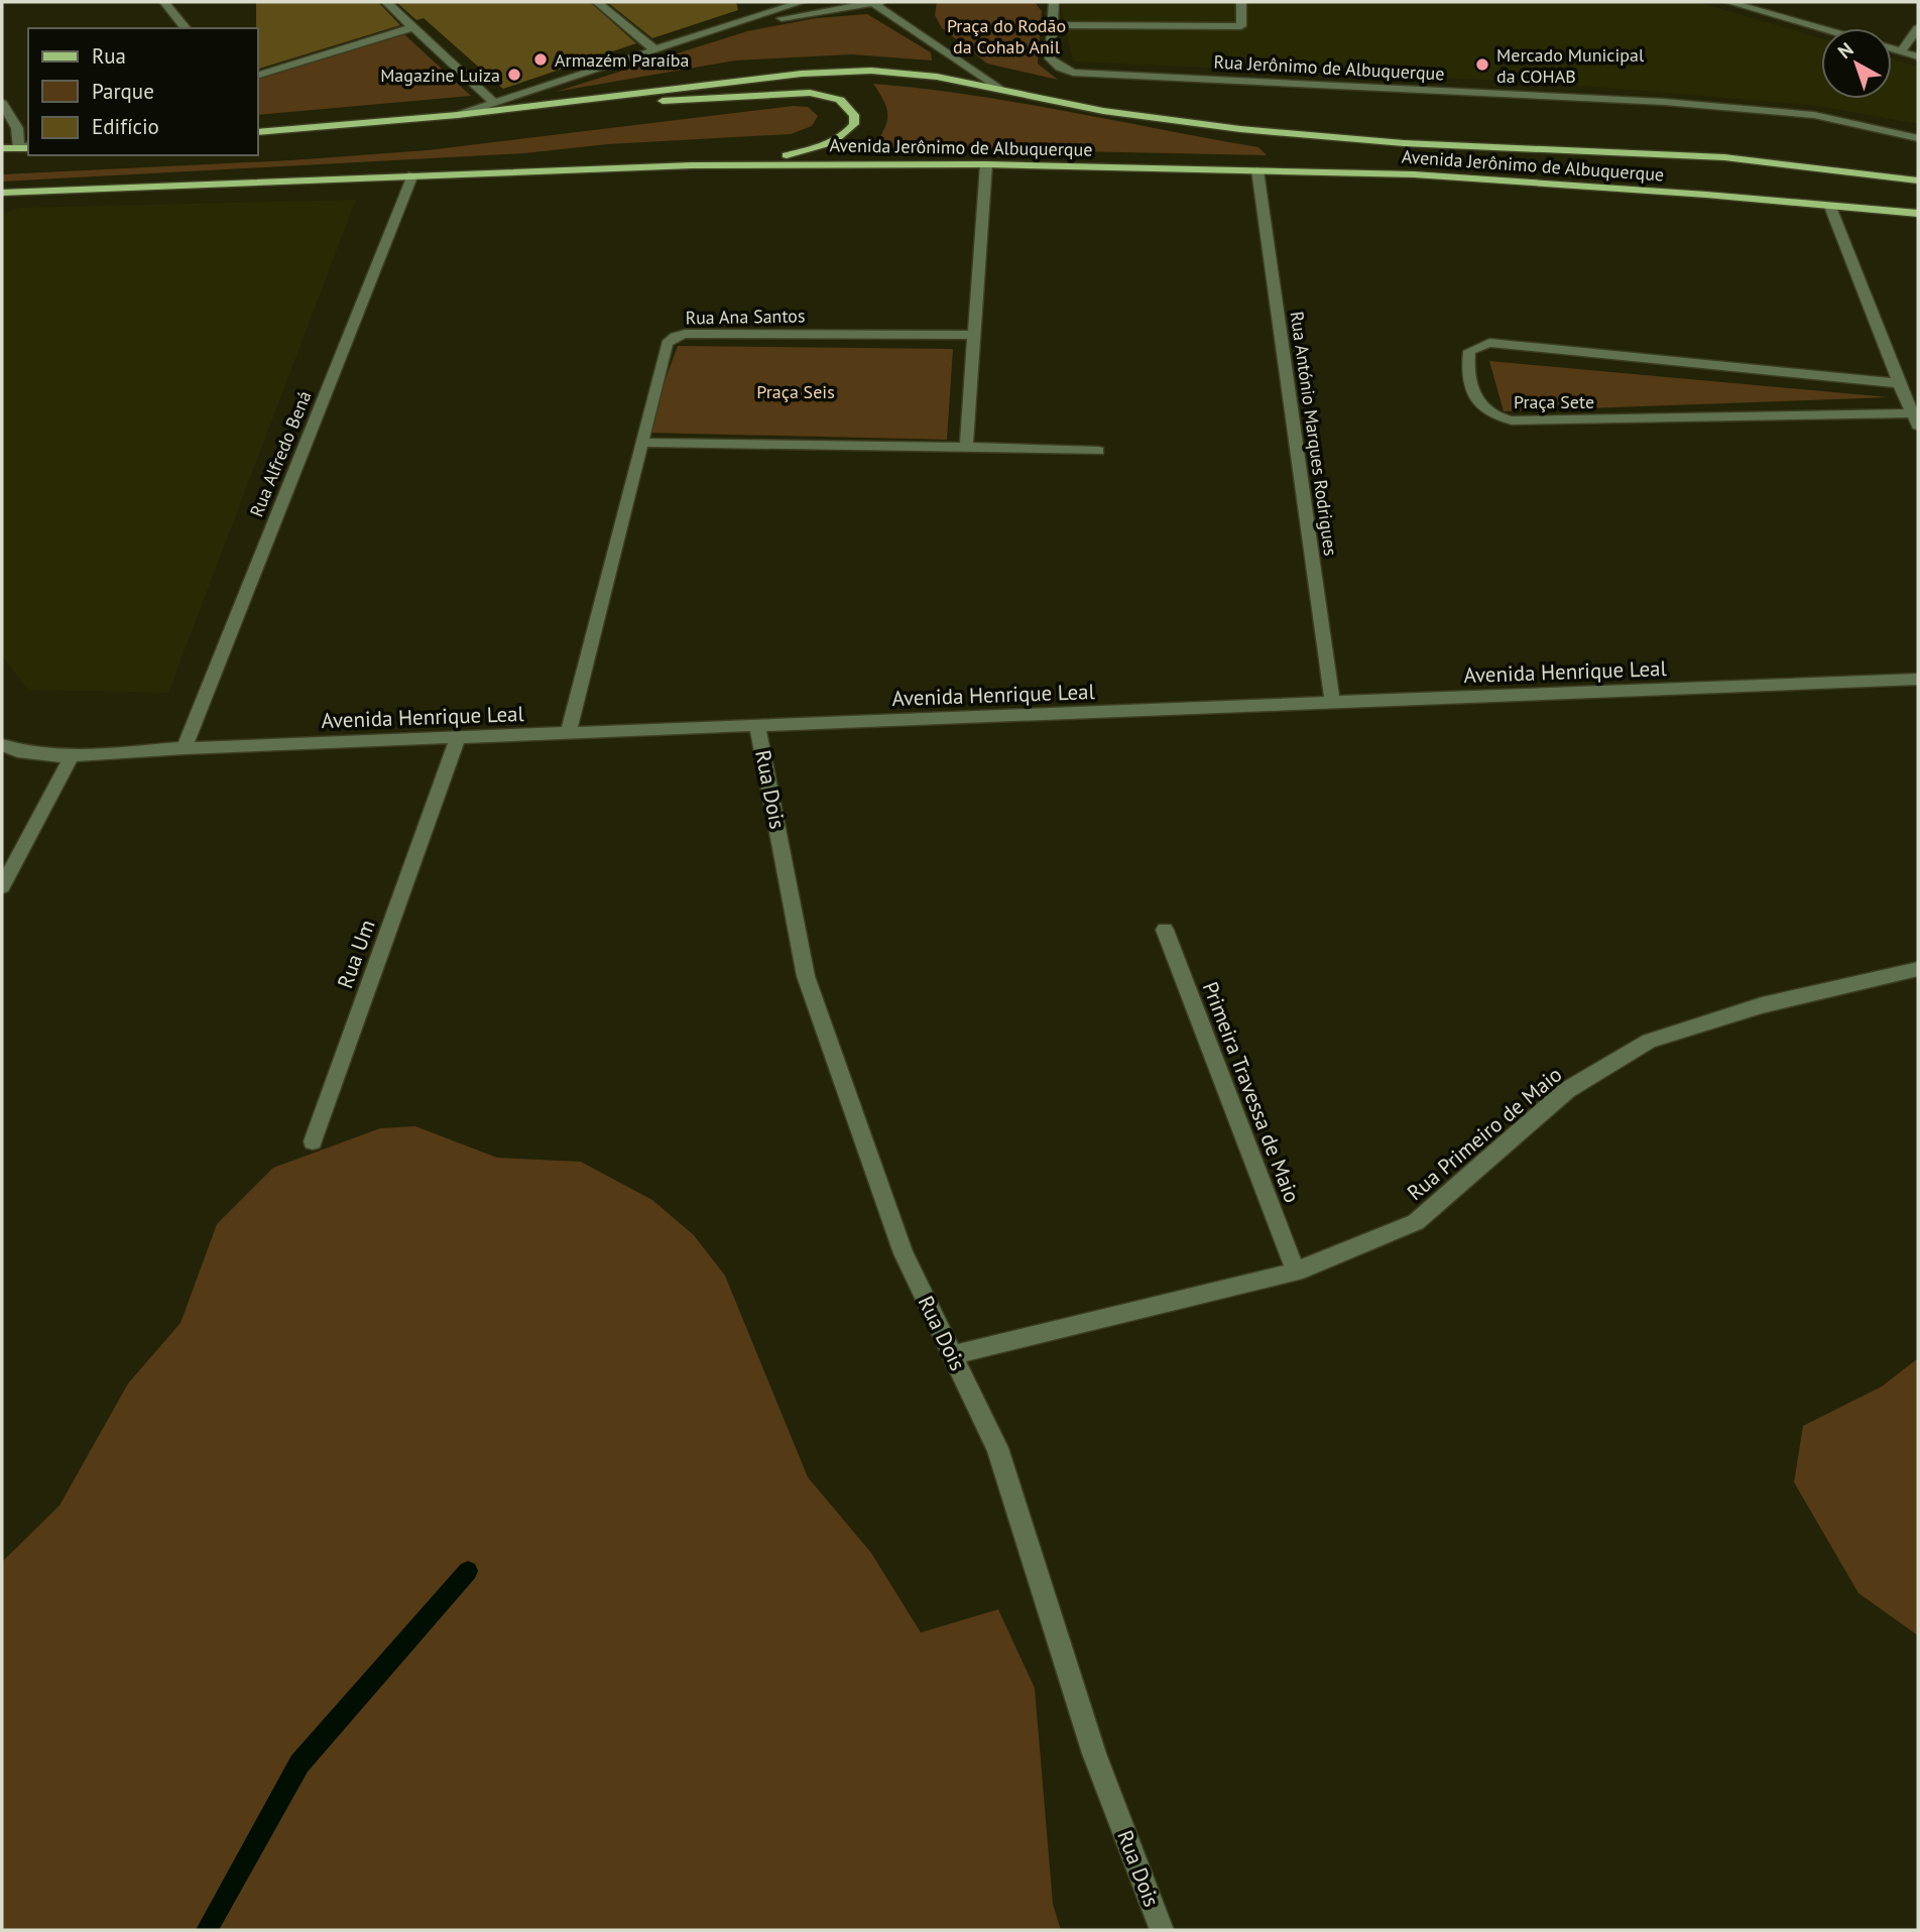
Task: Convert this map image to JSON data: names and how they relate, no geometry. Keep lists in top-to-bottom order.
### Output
{
  "streets": {
    "main road": ["Avenida Jerônimo de Albuquerque"],
    "street": [
      "Rua Jerônimo de Albuquerque",
      "Rua Ana Santos",
      "Praça Sete",
      "Rua António Marques Rodrigues",
      "Rua Alfredo Bená",
      "Avenida Henrique Leal",
      "Rua Dois",
      "Rua Um",
      "Primeira Travessa de Maio",
      "Rua Primeiro de Maio"
    ]
  },
  "crossings": [
    ["Avenida Jerônimo de Albuquerque", "Rua António Marques Rodrigues"],
    ["Avenida Jerônimo de Albuquerque", "Rua Alfredo Bená"],
    ["Rua Ana Santos", "Avenida Henrique Leal"],
    ["Rua António Marques Rodrigues", "Avenida Henrique Leal"],
    ["Rua Alfredo Bená", "Avenida Henrique Leal"],
    ["Avenida Henrique Leal", "Rua Dois"],
    ["Avenida Henrique Leal", "Rua Um"],
    ["Rua Dois", "Rua Primeiro de Maio"],
    ["Primeira Travessa de Maio", "Rua Primeiro de Maio"]
  ],
  "parks": ["Praça do Rodão da Cohab Anil", "Praça Seis"],
  "places": ["Armazém Paraíba", "Mercado Municipal da COHAB", "Magazine Luiza"],
  "legend": ["Rua", "Parque", "Edifício"],
  "north": "top left"
}
